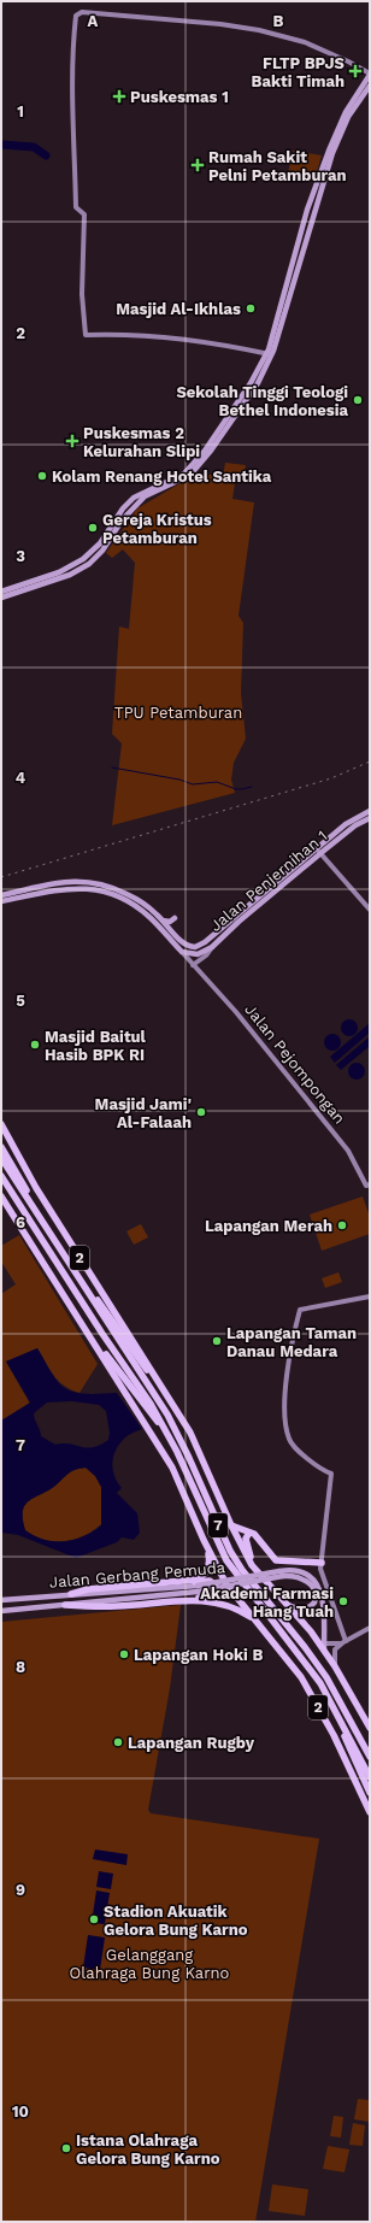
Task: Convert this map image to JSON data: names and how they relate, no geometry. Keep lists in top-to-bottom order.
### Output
{
  "streets": {
    "highway": ["2", "7"],
    "main road": ["Jalan Penjernihan 1", "Jalan Pejompongan", "Jalan Gerbang Pemuda"]
  },
  "crossings": [
    ["Jalan Penjernihan 1", "Jalan Pejompongan"],
    ["2", "Jalan Gerbang Pemuda"]
  ],
  "parks": ["TPU Petamburan", "Gelanggang Olahraga Bung Karno"],
  "places": {
    "health": [
      "FLTP BPJS Bakti Timah",
      "Puskesmas 1",
      "Rumah Sakit Pelni Petamburan",
      "Puskesmas 2 Kelurahan Slipi"
    ],
    "other": [
      "Masjid Al-Ikhlas",
      "Sekolah Tinggi Teologi Bethel Indonesia",
      "Kolam Renang Hotel Santika",
      "Gereja Kristus Petamburan",
      "Masjid Baitul Hasib BPK RI",
      "Masjid Jami' Al-Falaah",
      "Lapangan Merah",
      "Lapangan Taman Danau Medara",
      "Akademi Farmasi Hang Tuah",
      "Lapangan Hoki B",
      "Lapangan Rugby",
      "Stadion Akuatik Gelora Bung Karno",
      "Istana Olahraga Gelora Bung Karno"
    ]
  },
  "grid": {
    "columns": ["A", "B"],
    "rows": [
      "1",
      "2",
      "3",
      "4",
      "5",
      "6",
      "7",
      "8",
      "9",
      "10"
    ]
  }
}
